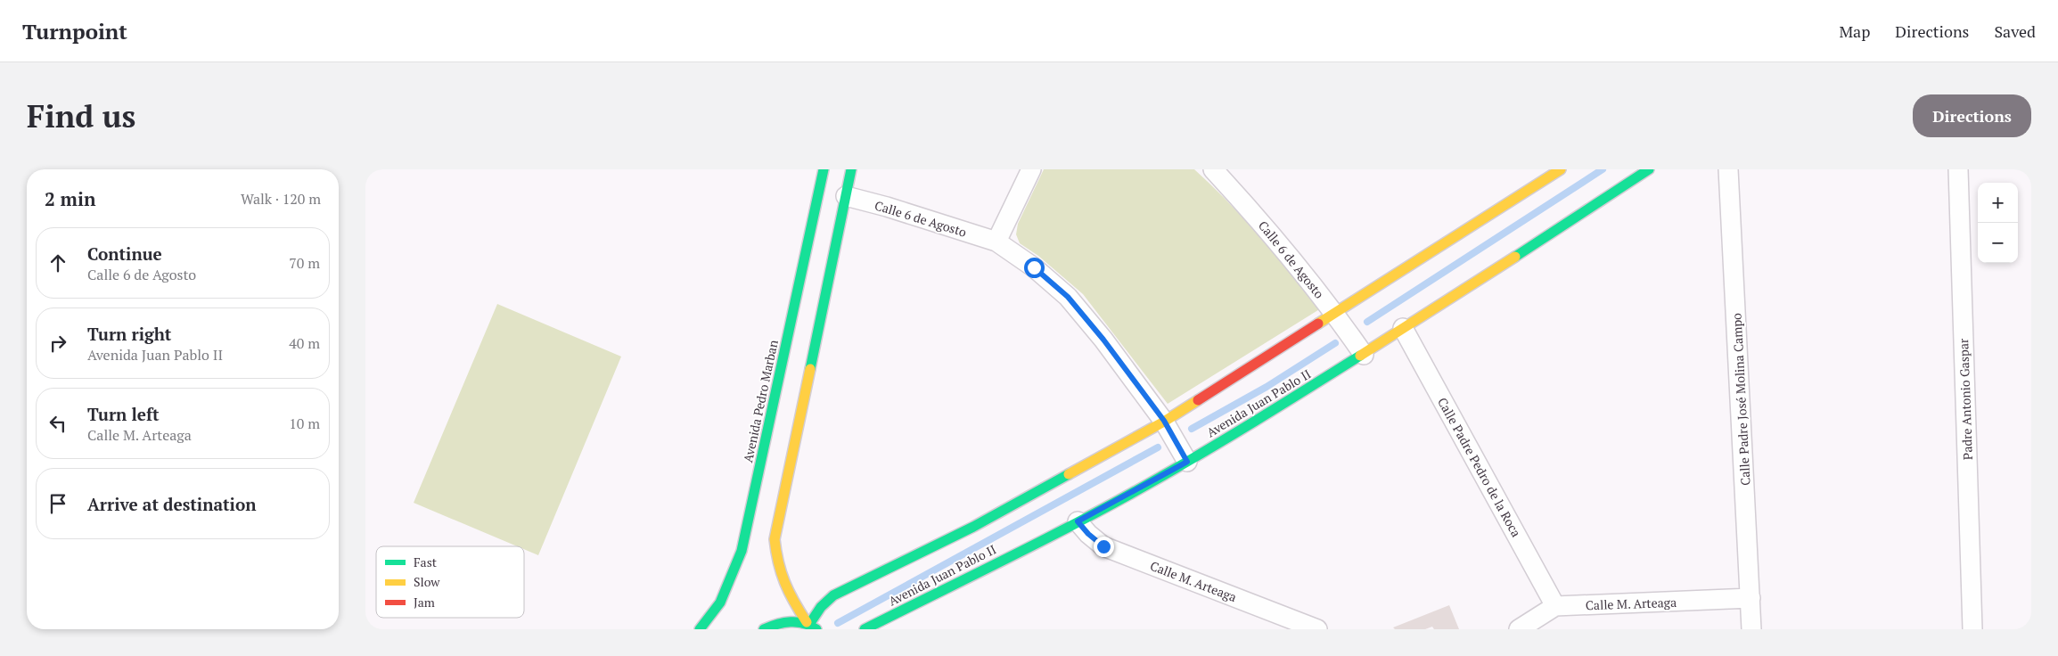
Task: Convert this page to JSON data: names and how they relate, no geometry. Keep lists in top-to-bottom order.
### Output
{
  "streets": {
    "street": [
      "Calle 6 de Agosto",
      "Calle Padre José Molina Campo",
      "Padre Antonio Gaspar",
      "Avenida Pedro Marban",
      "Avenida Juan Pablo II",
      "Calle Padre Pedro de la Roca",
      "Calle M. Arteaga"
    ]
  },
  "crossings": [
    ["Calle 6 de Agosto", "Avenida Juan Pablo II"],
    ["Calle Padre José Molina Campo", "Calle M. Arteaga"],
    ["Avenida Juan Pablo II", "Calle Padre Pedro de la Roca"],
    ["Avenida Juan Pablo II", "Calle M. Arteaga"],
    ["Calle Padre Pedro de la Roca", "Calle M. Arteaga"]
  ],
  "legend": ["Fast", "Slow", "Jam"],
  "page": {
    "header": "Turnpoint",
    "nav": ["Map", "Directions", "Saved"],
    "buttons": "Directions",
    "title": "Find us",
    "heading": ["2 min", "Walk · 120 m"],
    "map_buttons": ["+", "−"],
    "list": [
      ["Continue", "Calle 6 de Agosto", "70 m"],
      ["Turn right", "Avenida Juan Pablo II", "40 m"],
      ["Turn left", "Calle M. Arteaga", "10 m"],
      "Arrive at destination"
    ]
  }
}
